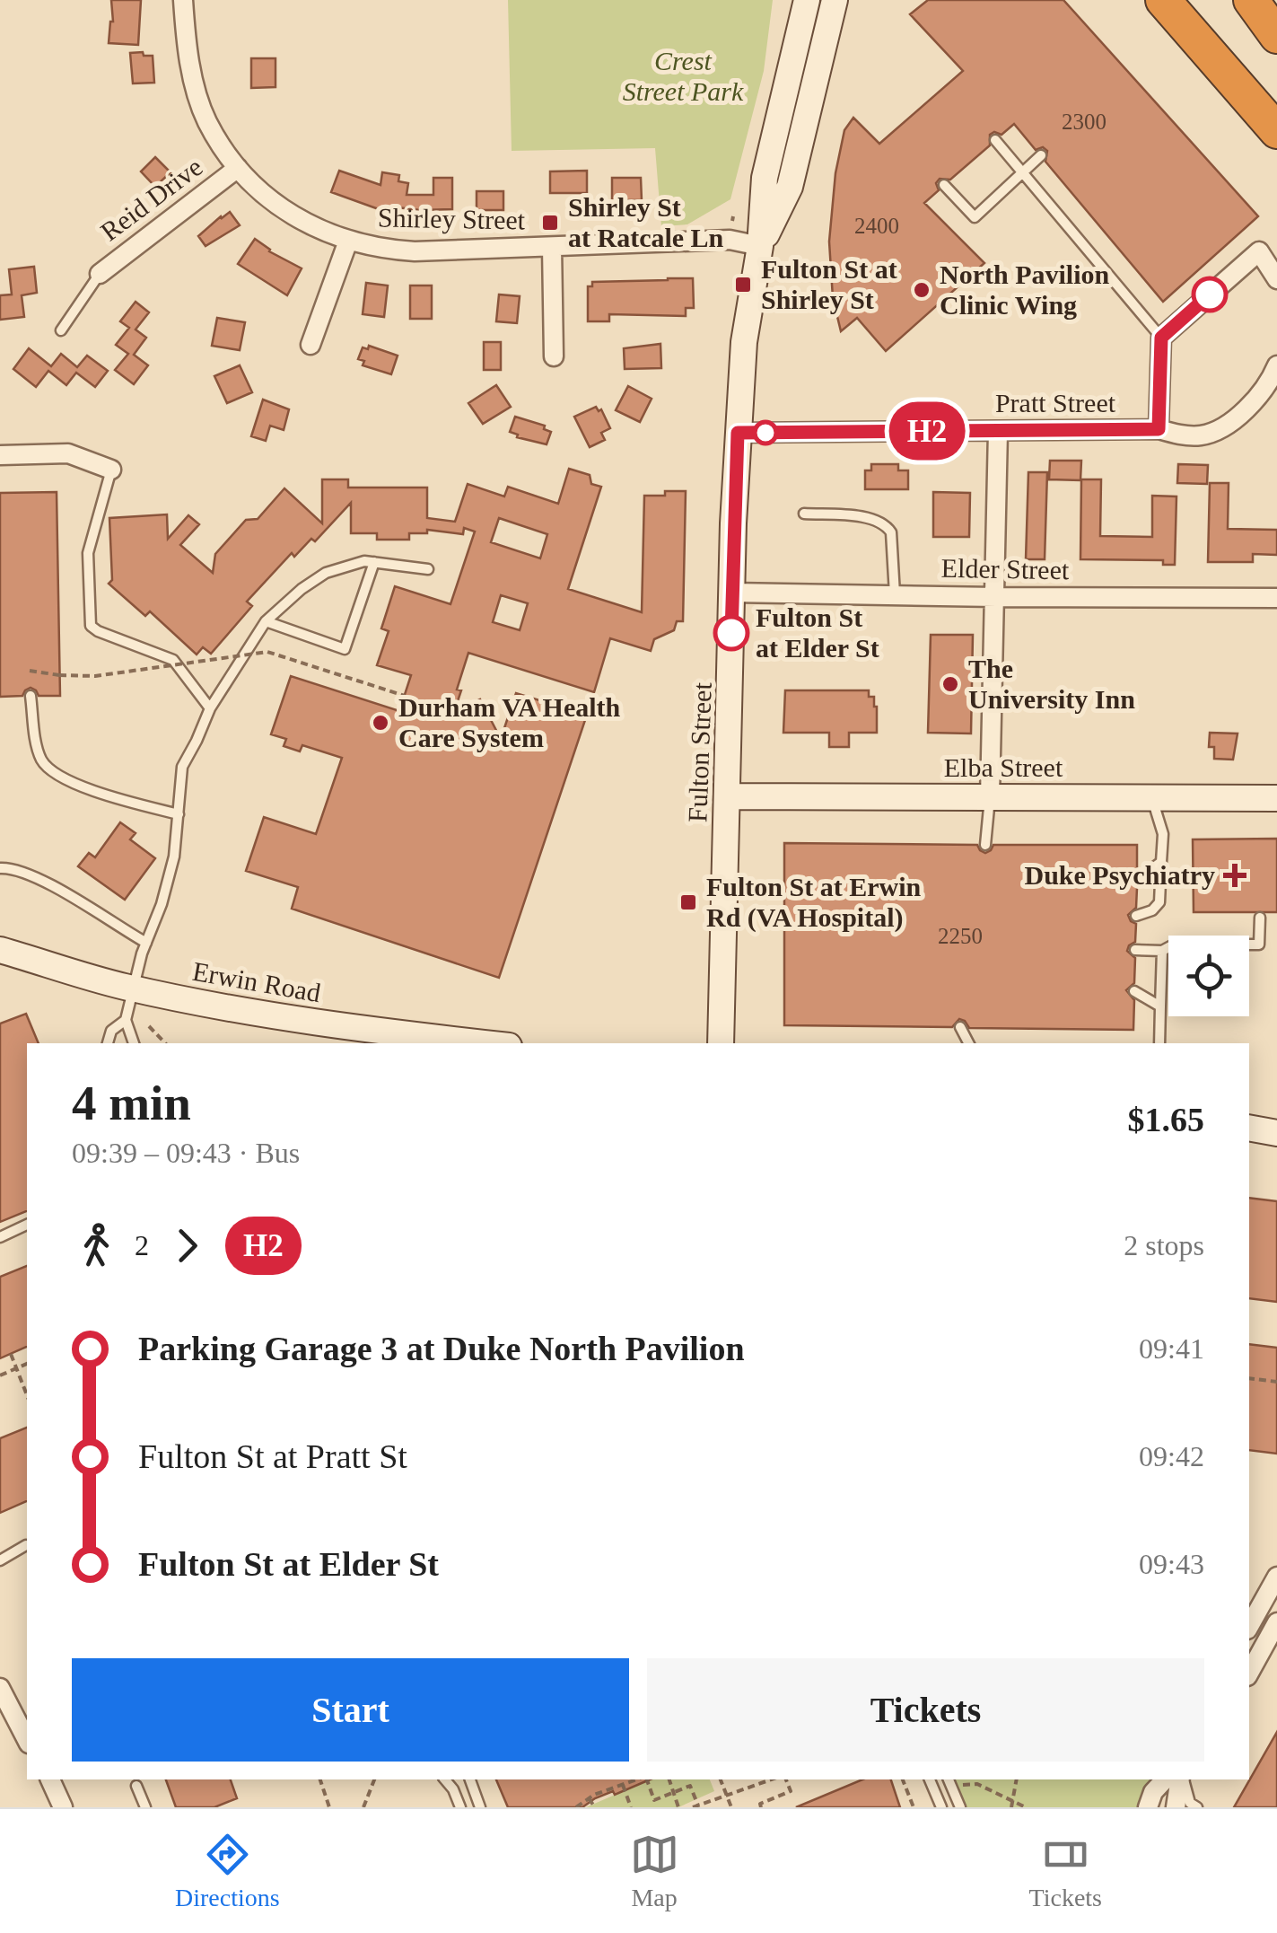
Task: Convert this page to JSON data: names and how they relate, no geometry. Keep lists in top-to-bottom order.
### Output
{
  "streets": {
    "main road": ["Fulton Street", "Elba Street", "Erwin Road"],
    "street": [
      "Reid Drive",
      "Shirley Street",
      "Pratt Street",
      "Elder Street"
    ]
  },
  "crossings": [
    ["Reid Drive", "Shirley Street"],
    ["Shirley Street", "Fulton Street"],
    ["Pratt Street", "Fulton Street"],
    ["Elder Street", "Fulton Street"],
    ["Fulton Street", "Elba Street"]
  ],
  "parks": ["Crest Street Park"],
  "places": {
    "transit": ["Shirley St at Ratcale Ln", "Fulton St at Shirley St", "Fulton St at Erwin Rd (VA Hospital)"],
    "other": [
      "North Pavilion Clinic Wing",
      "Fulton St at Elder St",
      "The University Inn",
      "Durham VA Health Care System"
    ],
    "health": ["Duke Psychiatry"]
  },
  "lines": ["bus line H2"],
  "house_numbers": ["2300", "2400", "2250"],
  "page": {
    "on_map": "H2",
    "heading": ["4 min", "09:39 – 09:43 · Bus", "$1.65"],
    "legs": ["2", "H2", "2 stops"],
    "list": [
      {
        "name": "Parking Garage 3 at Duke North Pavilion",
        "value": "09:41"
      },
      {
        "name": "Fulton St at Pratt St",
        "value": "09:42"
      },
      {
        "name": "Fulton St at Elder St",
        "value": "09:43"
      }
    ],
    "buttons": ["Start", "Tickets"],
    "tabs": ["Directions", "Map", "Tickets"]
  }
}
